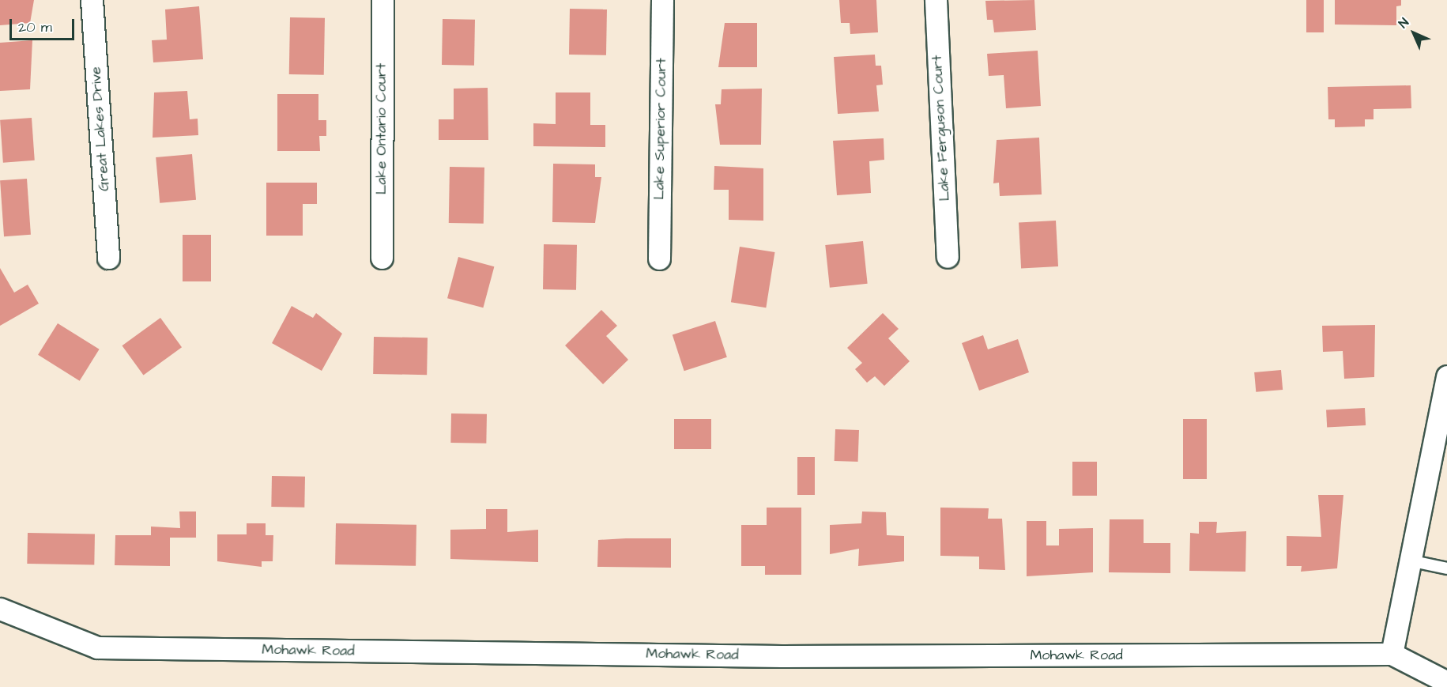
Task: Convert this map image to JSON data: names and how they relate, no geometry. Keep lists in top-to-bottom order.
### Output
{
  "streets": {
    "street": [
      "Lake Ferguson Court",
      "Great Lakes Drive",
      "Lake Ontario Court",
      "Lake Superior Court",
      "Mohawk Road"
    ]
  },
  "scale_bar": "20 m",
  "north": "top left"
}
